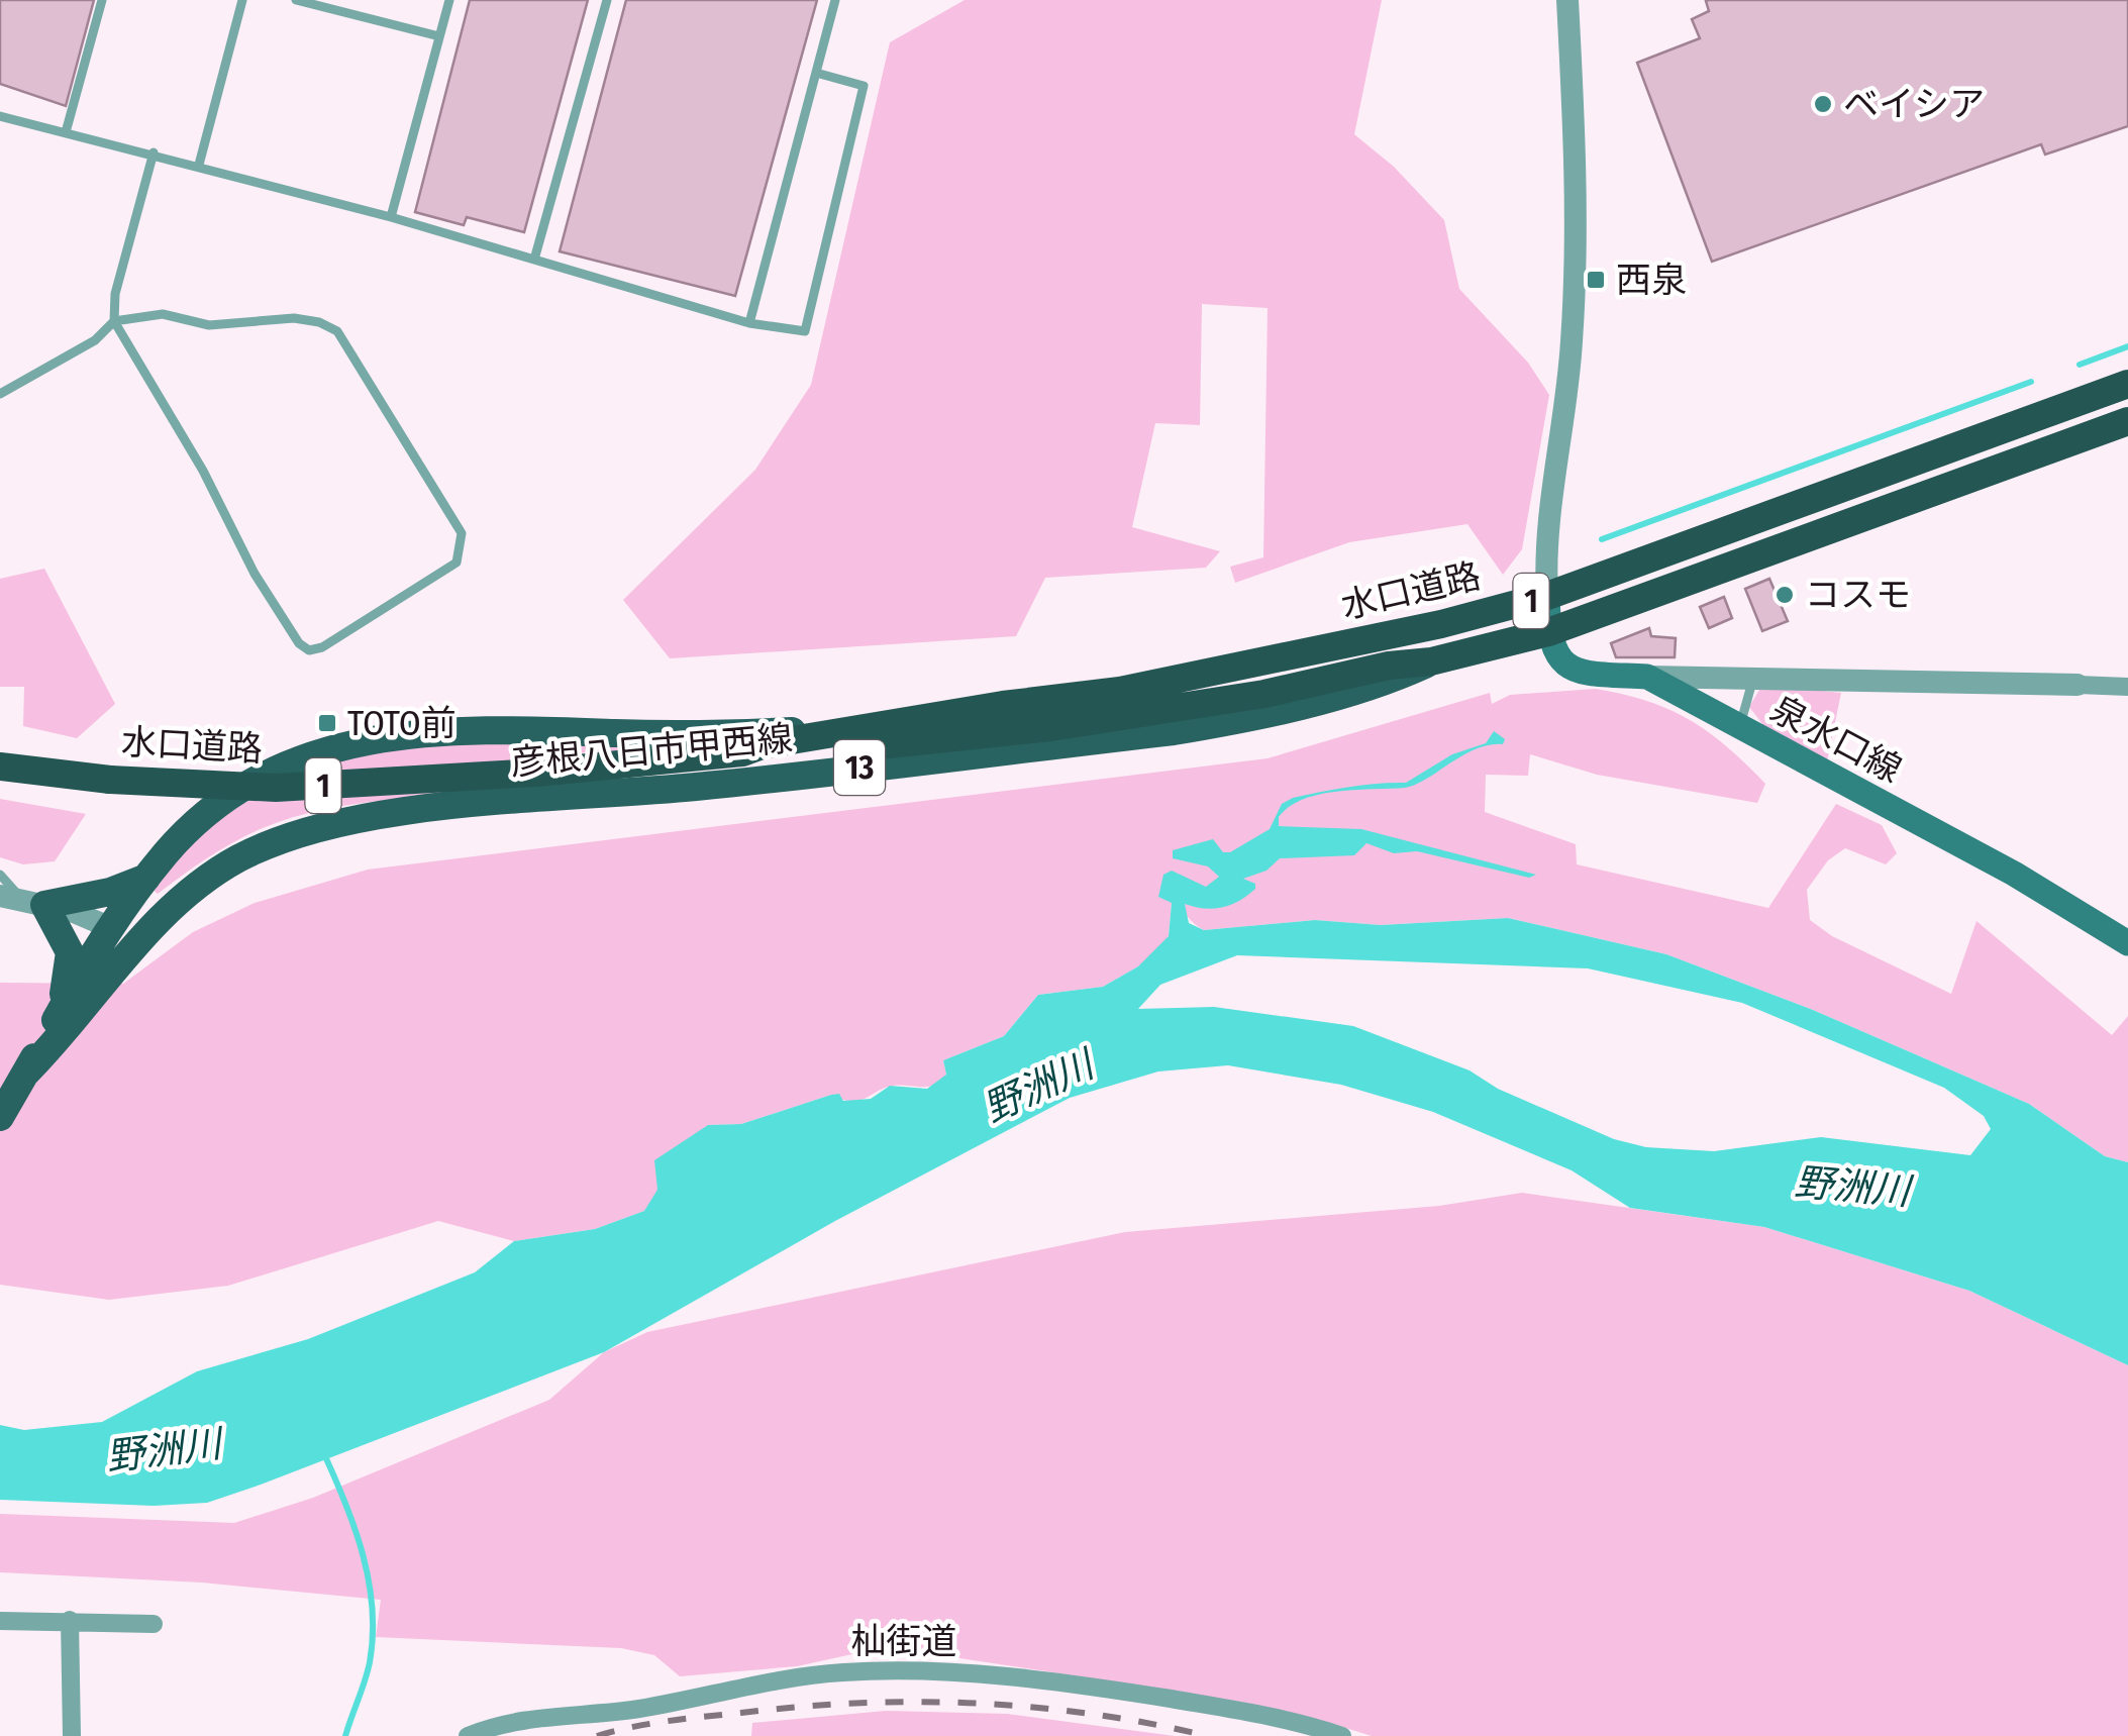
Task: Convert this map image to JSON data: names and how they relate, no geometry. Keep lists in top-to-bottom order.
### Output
{
  "streets": {
    "highway": ["水口道路", "1"],
    "main road": ["泉水口線", "彦根八日市甲西線", "13"],
    "street": ["杣街道"]
  },
  "crossings": [
    ["水口道路", "泉水口線"],
    ["水口道路", "彦根八日市甲西線"],
    ["彦根八日市甲西線", "13"]
  ],
  "water": ["野洲川"],
  "places": {
    "other": ["ベイシア", "コスモ"],
    "transit": ["西泉", "TOTO前"]
  }
}
